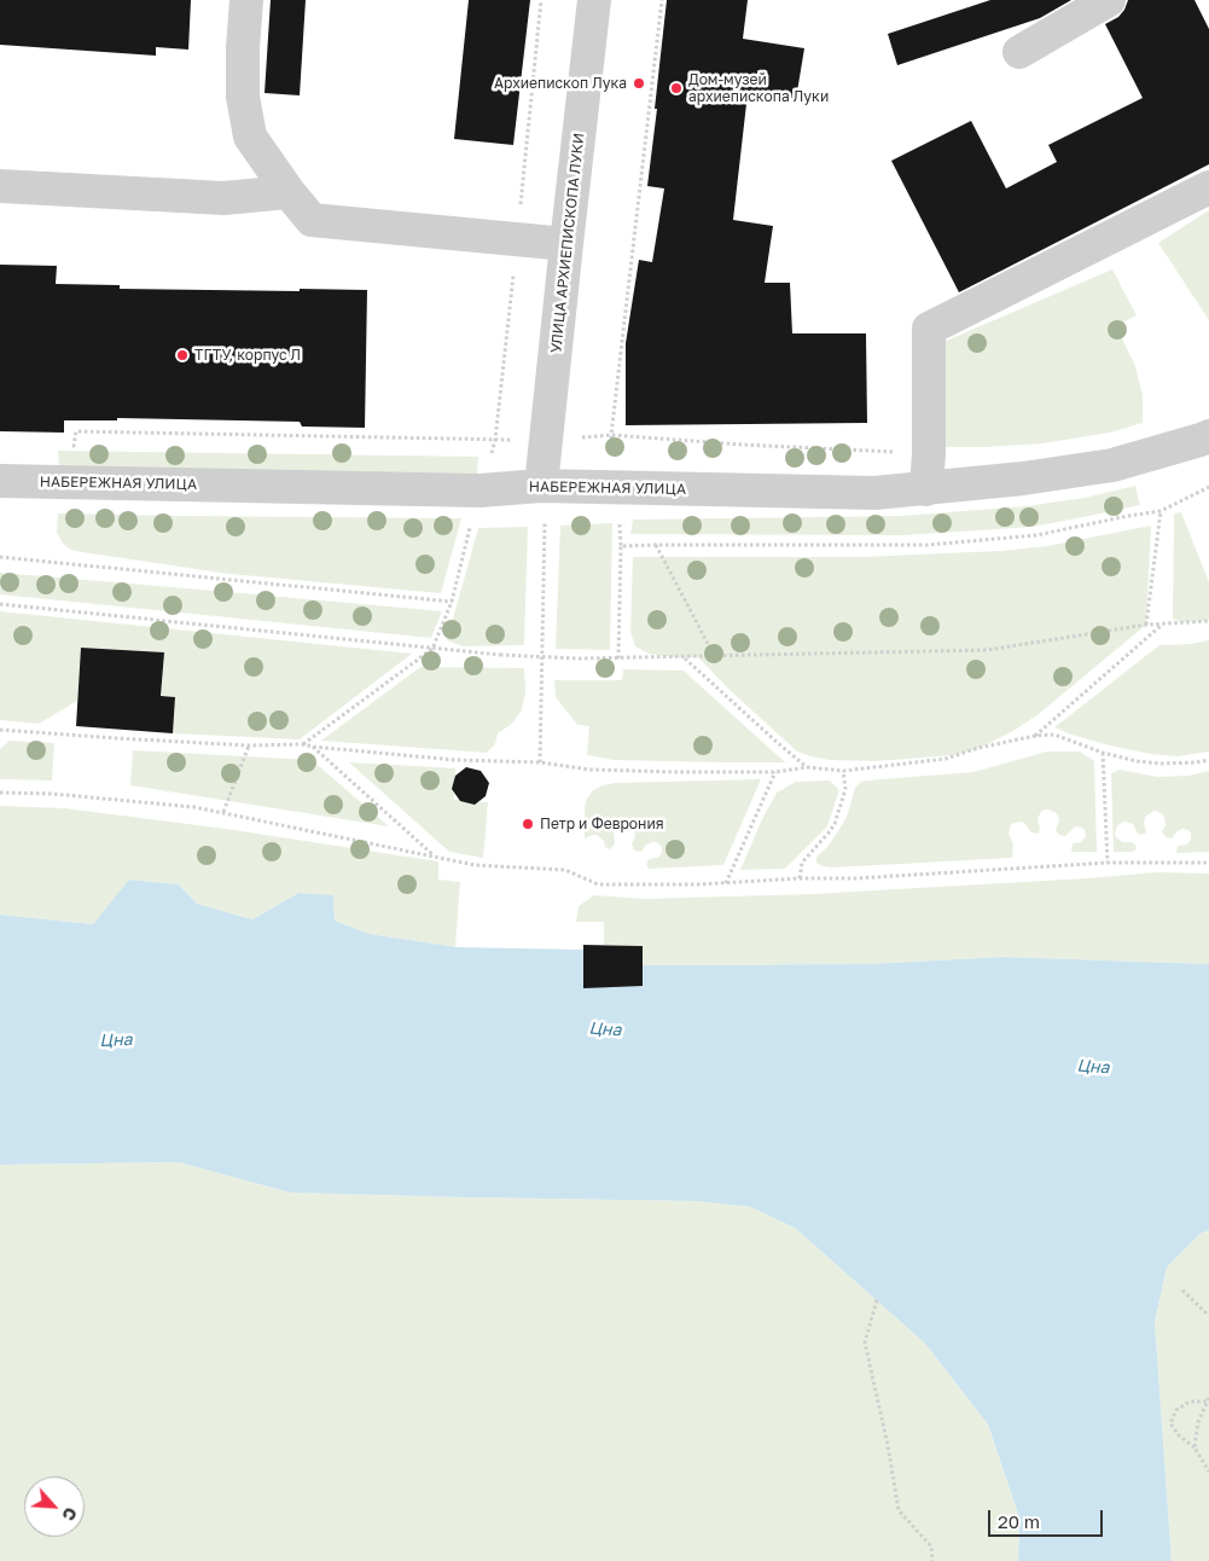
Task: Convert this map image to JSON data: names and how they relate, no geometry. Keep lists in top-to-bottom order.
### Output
{
  "streets": {
    "street": ["УЛИЦА АРХИЕПИСКОПА ЛУКИ", "НАБЕРЕЖНАЯ УЛИЦА"]
  },
  "crossings": [
    ["УЛИЦА АРХИЕПИСКОПА ЛУКИ", "НАБЕРЕЖНАЯ УЛИЦА"]
  ],
  "water": ["Цна"],
  "places": [
    "Архиепископ Лука",
    "Дом-музей архиепископа Луки",
    "ТГТУ, корпус Л",
    "Петр и Феврония"
  ],
  "scale_bar": "20 m",
  "north": "bottom right"
}
